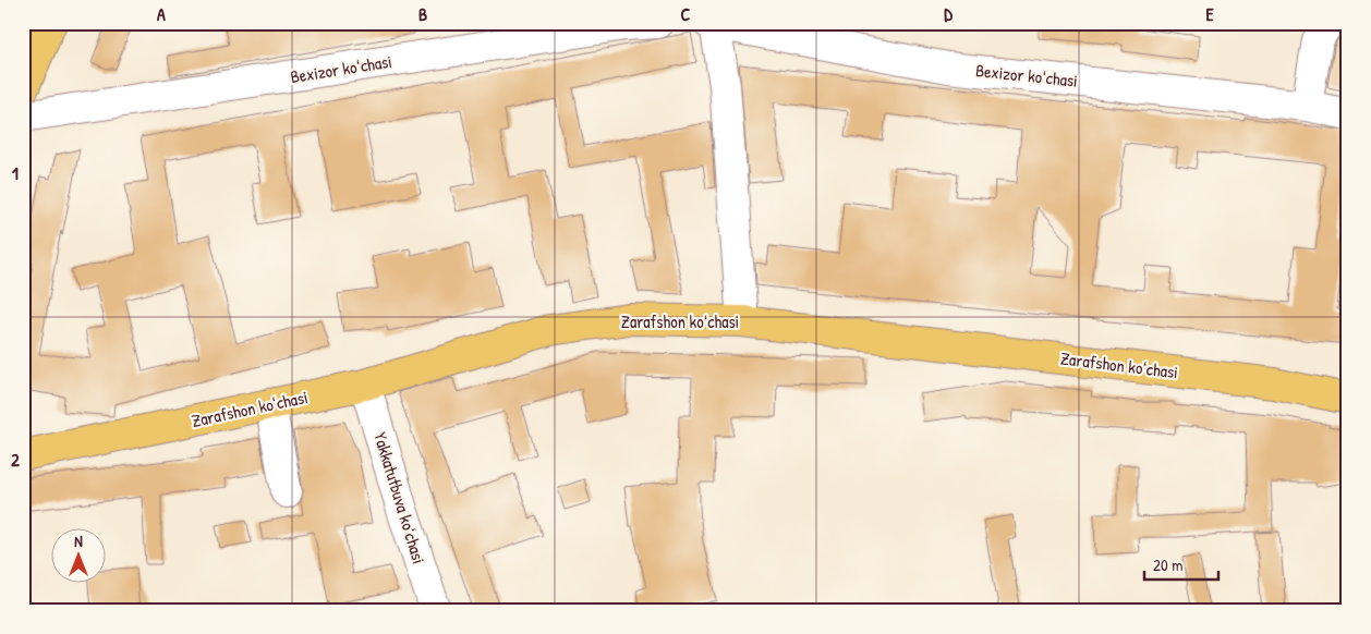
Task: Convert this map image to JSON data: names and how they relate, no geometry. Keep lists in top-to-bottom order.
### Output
{
  "streets": {
    "main road": ["Zarafshon koʻchasi"],
    "street": ["Bexizor koʻchasi", "Yakkatutbuva koʻchasi"]
  },
  "crossings": [
    ["Zarafshon koʻchasi", "Yakkatutbuva koʻchasi"]
  ],
  "scale_bar": "20 m",
  "north": "top",
  "grid": {
    "columns": [
      "A",
      "B",
      "C",
      "D",
      "E"
    ],
    "rows": ["1", "2"]
  }
}
